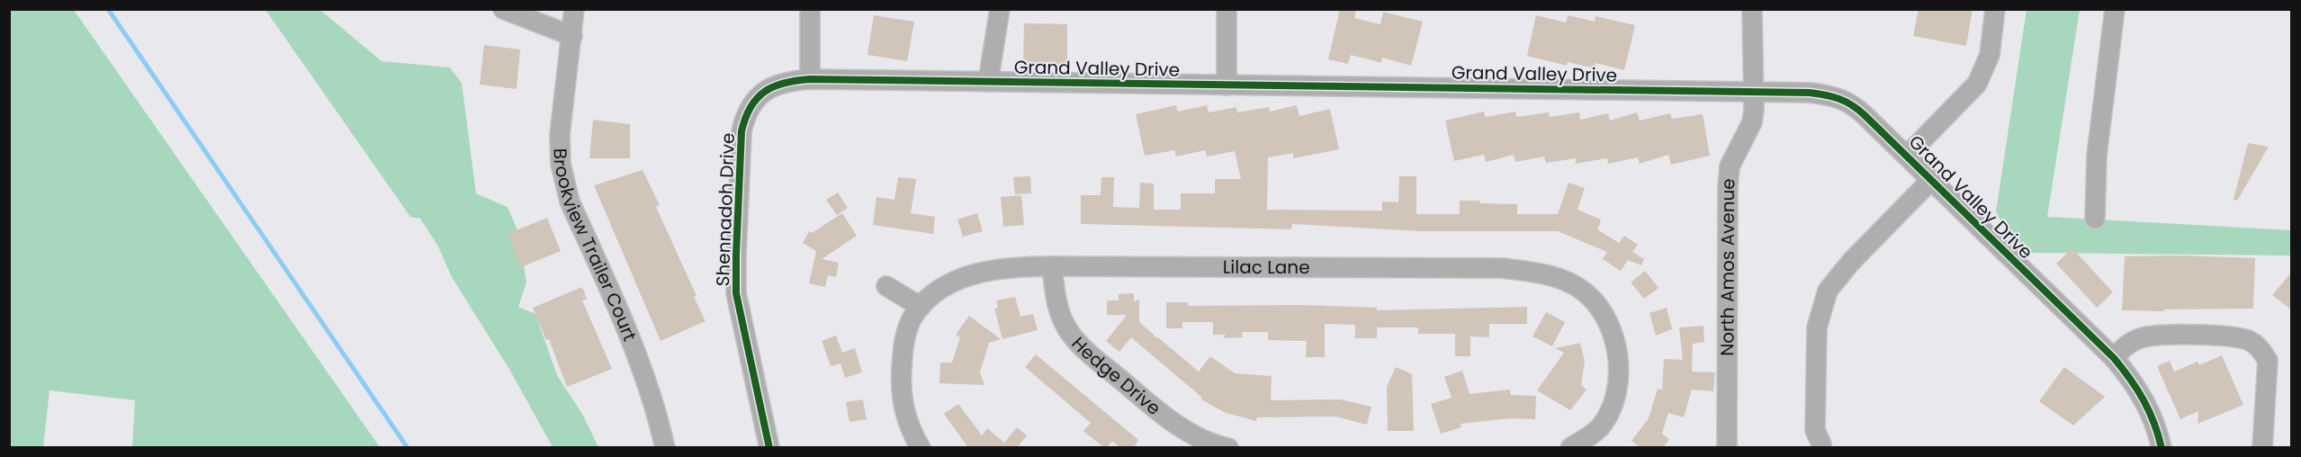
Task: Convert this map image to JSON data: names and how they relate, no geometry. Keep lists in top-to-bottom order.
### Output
{
  "streets": {
    "street": [
      "Grand Valley Drive",
      "Shennadoh Drive",
      "Brookview Trailer Court",
      "Lilac Lane",
      "North Amos Avenue",
      "Hedge Drive"
    ]
  },
  "crossings": [
    ["Grand Valley Drive", "Shennadoh Drive"],
    ["Grand Valley Drive", "North Amos Avenue"],
    ["Lilac Lane", "Hedge Drive"]
  ]
}
